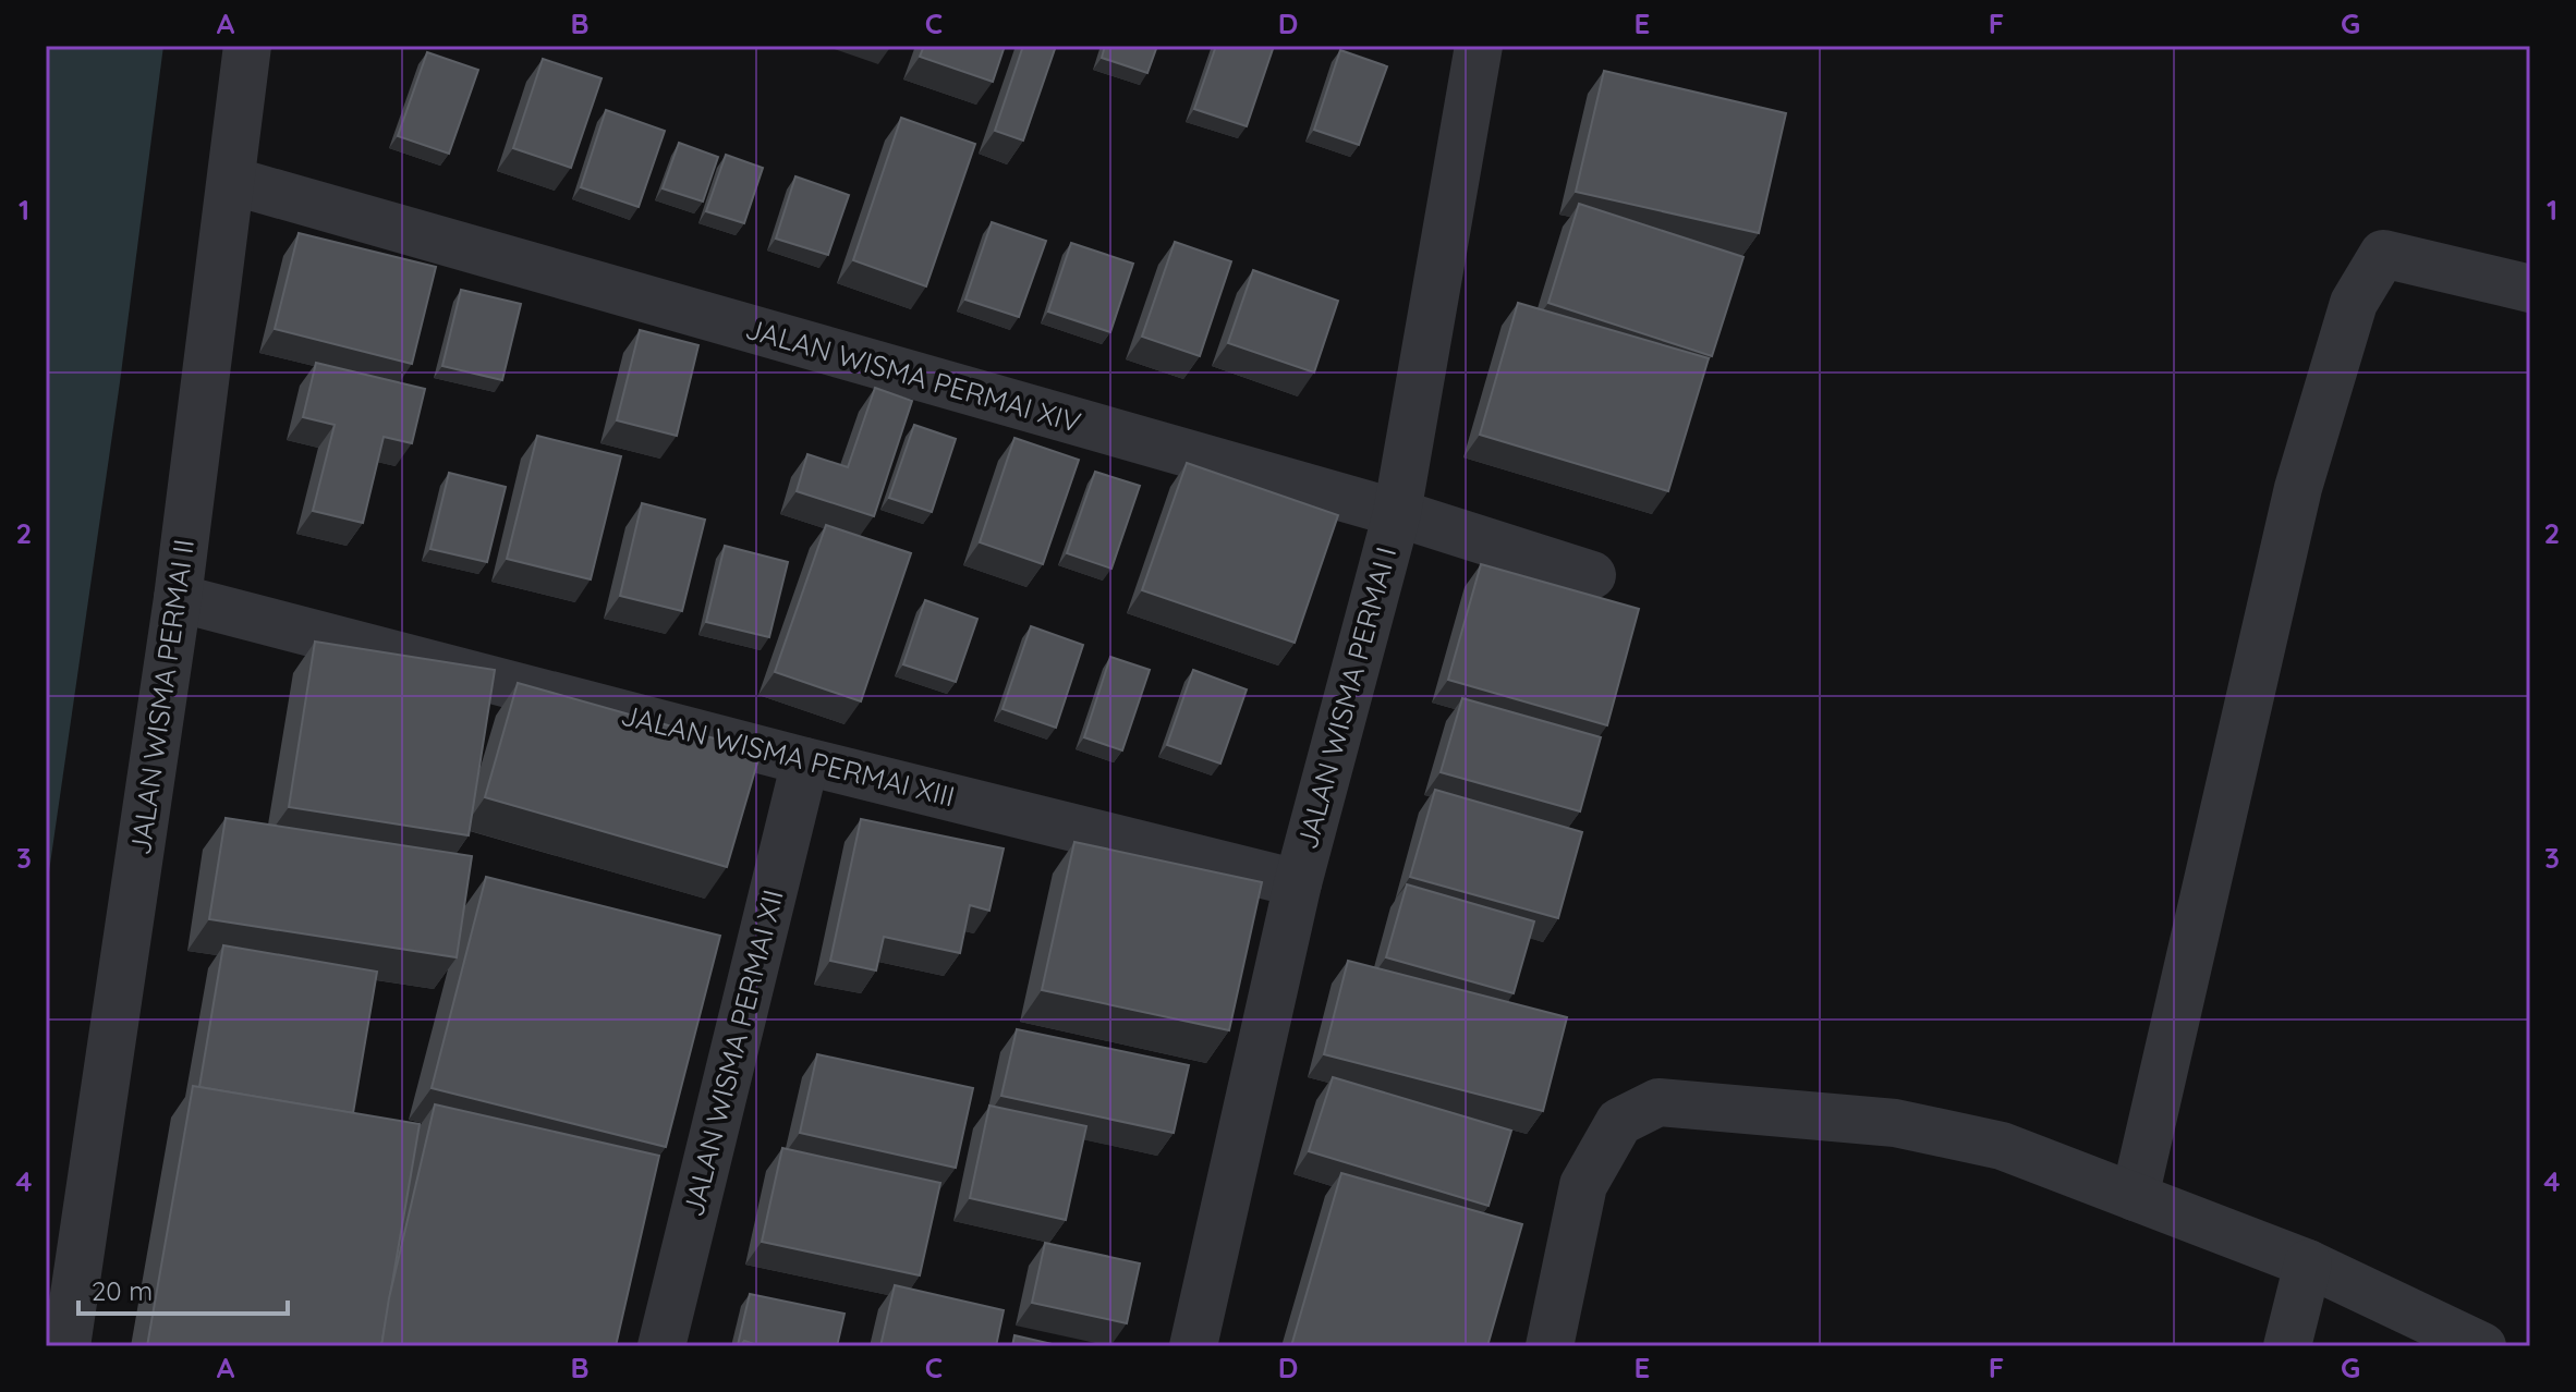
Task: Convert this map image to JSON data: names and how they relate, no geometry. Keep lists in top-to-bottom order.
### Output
{
  "streets": {
    "street": [
      "JALAN WISMA PERMAI XIV",
      "JALAN WISMA PERMAI II",
      "JALAN WISMA PERMAI I",
      "JALAN WISMA PERMAI XIII",
      "JALAN WISMA PERMAI XII"
    ]
  },
  "crossings": [
    ["JALAN WISMA PERMAI XIV", "JALAN WISMA PERMAI II"],
    ["JALAN WISMA PERMAI XIV", "JALAN WISMA PERMAI I"],
    ["JALAN WISMA PERMAI II", "JALAN WISMA PERMAI XIII"],
    ["JALAN WISMA PERMAI I", "JALAN WISMA PERMAI XIII"],
    ["JALAN WISMA PERMAI XIII", "JALAN WISMA PERMAI XII"]
  ],
  "scale_bar": "20 m",
  "grid": {
    "columns": [
      "A",
      "B",
      "C",
      "D",
      "E",
      "F",
      "G"
    ],
    "rows": [
      "1",
      "2",
      "3",
      "4"
    ]
  }
}
